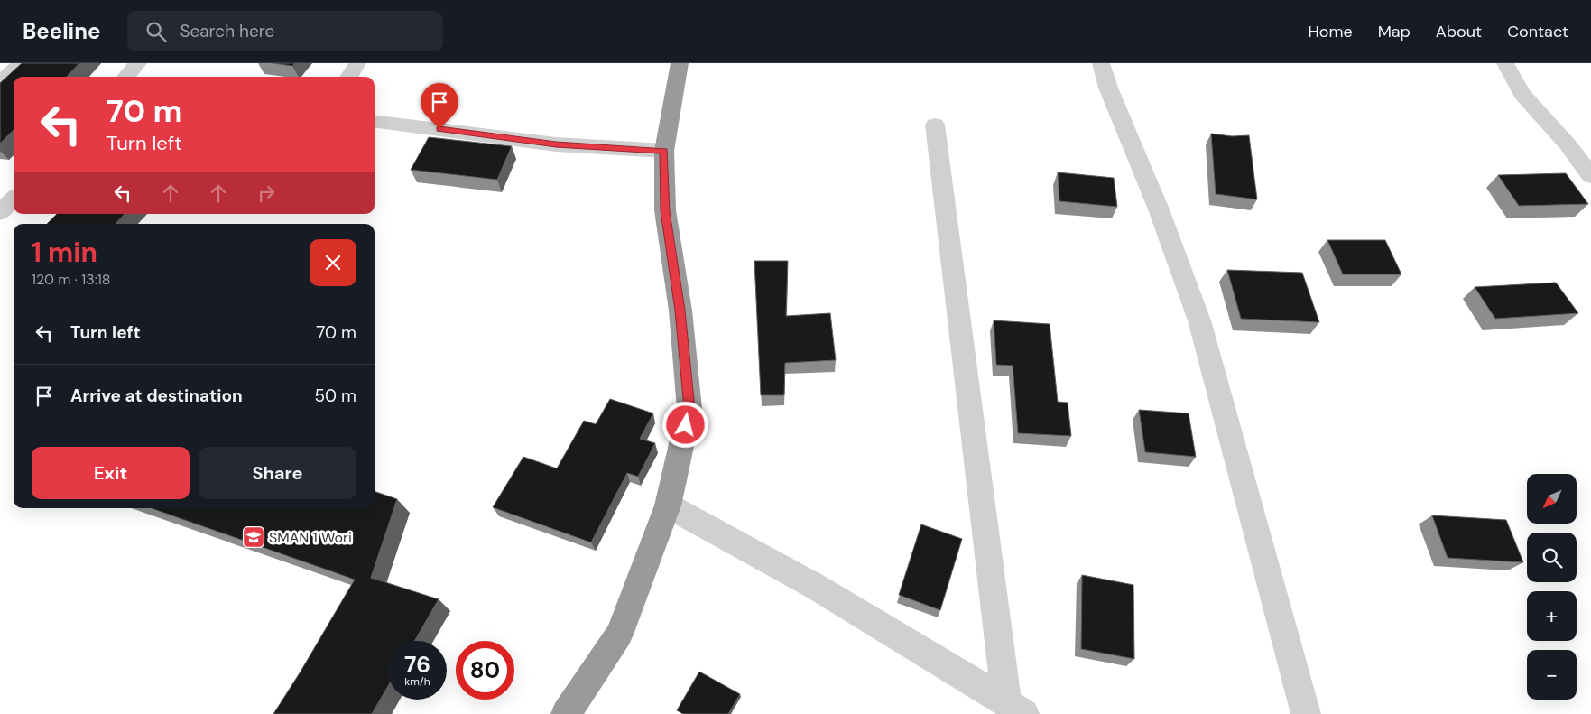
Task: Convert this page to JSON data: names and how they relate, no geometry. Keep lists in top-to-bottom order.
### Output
{
  "places": {
    "school or university": ["SMAN 1 Wori"]
  },
  "north": "bottom left",
  "page": {
    "header": "Beeline",
    "search": "Search here",
    "nav": [
      "Home",
      "Map",
      "About",
      "Contact"
    ],
    "turn": ["70 m", "Turn left"],
    "heading": ["1 min", "120 m · 13:18"],
    "list": [
      {
        "name": "Turn left",
        "value": "70 m"
      },
      {
        "name": "Arrive at destination",
        "value": "50 m"
      }
    ],
    "buttons": ["Exit", "Share"],
    "map_buttons": ["+", "−"],
    "speed": "76 km/h",
    "limit": "80"
  }
}
